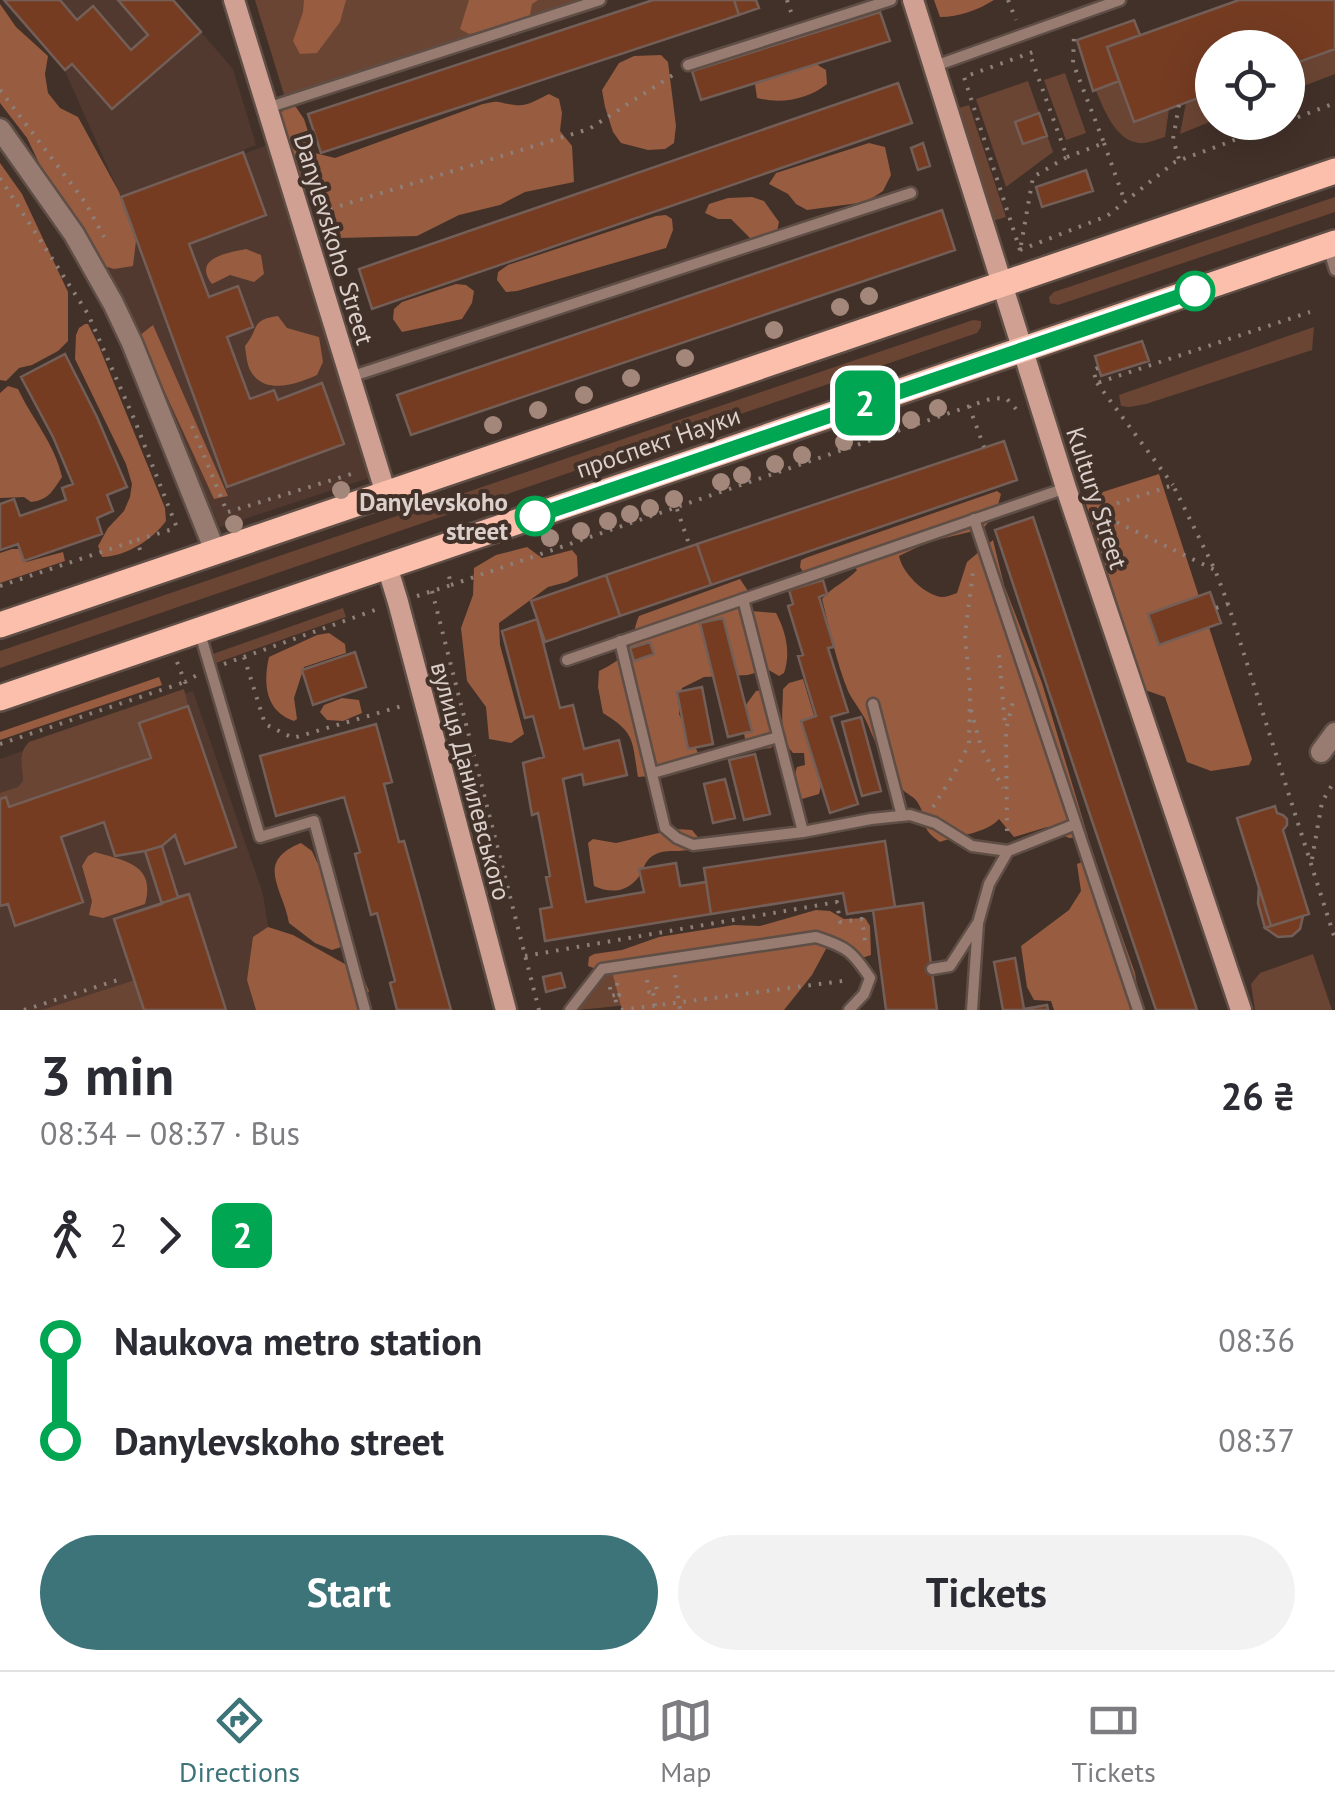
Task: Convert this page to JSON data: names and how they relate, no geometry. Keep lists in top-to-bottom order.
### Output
{
  "streets": {
    "main road": ["проспект Науки"],
    "street": ["Danylevskoho Street", "Kultury Street", "вулиця Данилевського"]
  },
  "crossings": [
    ["Danylevskoho Street", "проспект Науки"],
    ["проспект Науки", "Kultury Street"],
    ["проспект Науки", "вулиця Данилевського"]
  ],
  "places": ["Danylevskoho street"],
  "lines": ["bus line 2"],
  "page": {
    "on_map": "2",
    "heading": ["3 min", "08:34 – 08:37 · Bus", "26 ₴"],
    "legs": ["2", "2"],
    "list": [
      {
        "name": "Naukova metro station",
        "value": "08:36"
      },
      {
        "name": "Danylevskoho street",
        "value": "08:37"
      }
    ],
    "buttons": ["Start", "Tickets"],
    "tabs": ["Directions", "Map", "Tickets"]
  }
}
